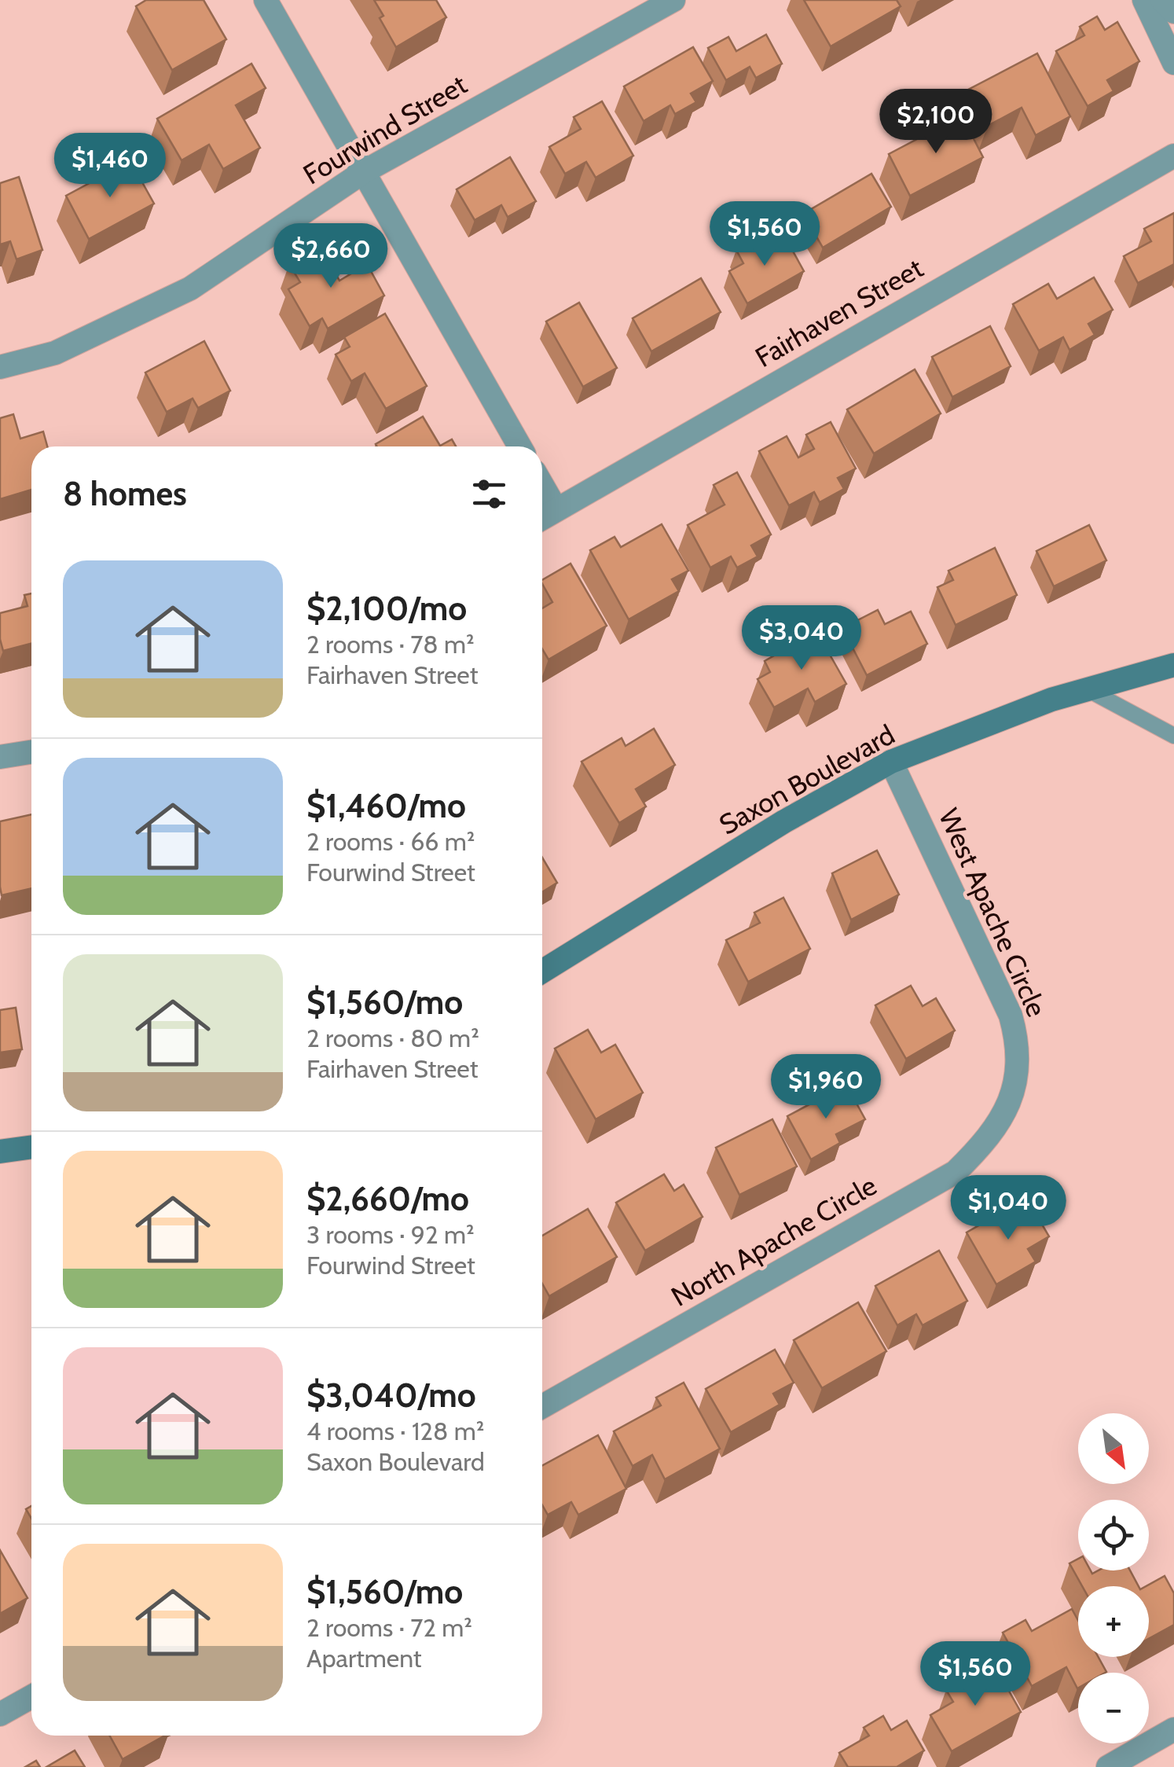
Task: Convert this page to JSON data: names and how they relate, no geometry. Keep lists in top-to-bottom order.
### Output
{
  "streets": {
    "main road": ["Saxon Boulevard"],
    "street": [
      "Fourwind Street",
      "Fairhaven Street",
      "West Apache Circle",
      "North Apache Circle"
    ]
  },
  "crossings": [
    ["Saxon Boulevard", "West Apache Circle"],
    ["West Apache Circle", "North Apache Circle"]
  ],
  "north": "bottom right",
  "page": {
    "price": [
      "$2,100",
      "$1,460",
      "$1,560",
      "$2,660",
      "$3,040",
      "$1,960",
      "$1,040",
      "$1,560"
    ],
    "heading": "8 homes",
    "list": [
      {
        "name": "$2,100/mo",
        "note": "2 rooms · 78 m² · Fairhaven Street"
      },
      {
        "name": "$1,460/mo",
        "note": "2 rooms · 66 m² · Fourwind Street"
      },
      {
        "name": "$1,560/mo",
        "note": "2 rooms · 80 m² · Fairhaven Street"
      },
      {
        "name": "$2,660/mo",
        "note": "3 rooms · 92 m² · Fourwind Street"
      },
      {
        "name": "$3,040/mo",
        "note": "4 rooms · 128 m² · Saxon Boulevard"
      },
      {
        "name": "$1,560/mo",
        "note": "2 rooms · 72 m² · Apartment"
      }
    ],
    "map_buttons": ["+", "−"]
  }
}
